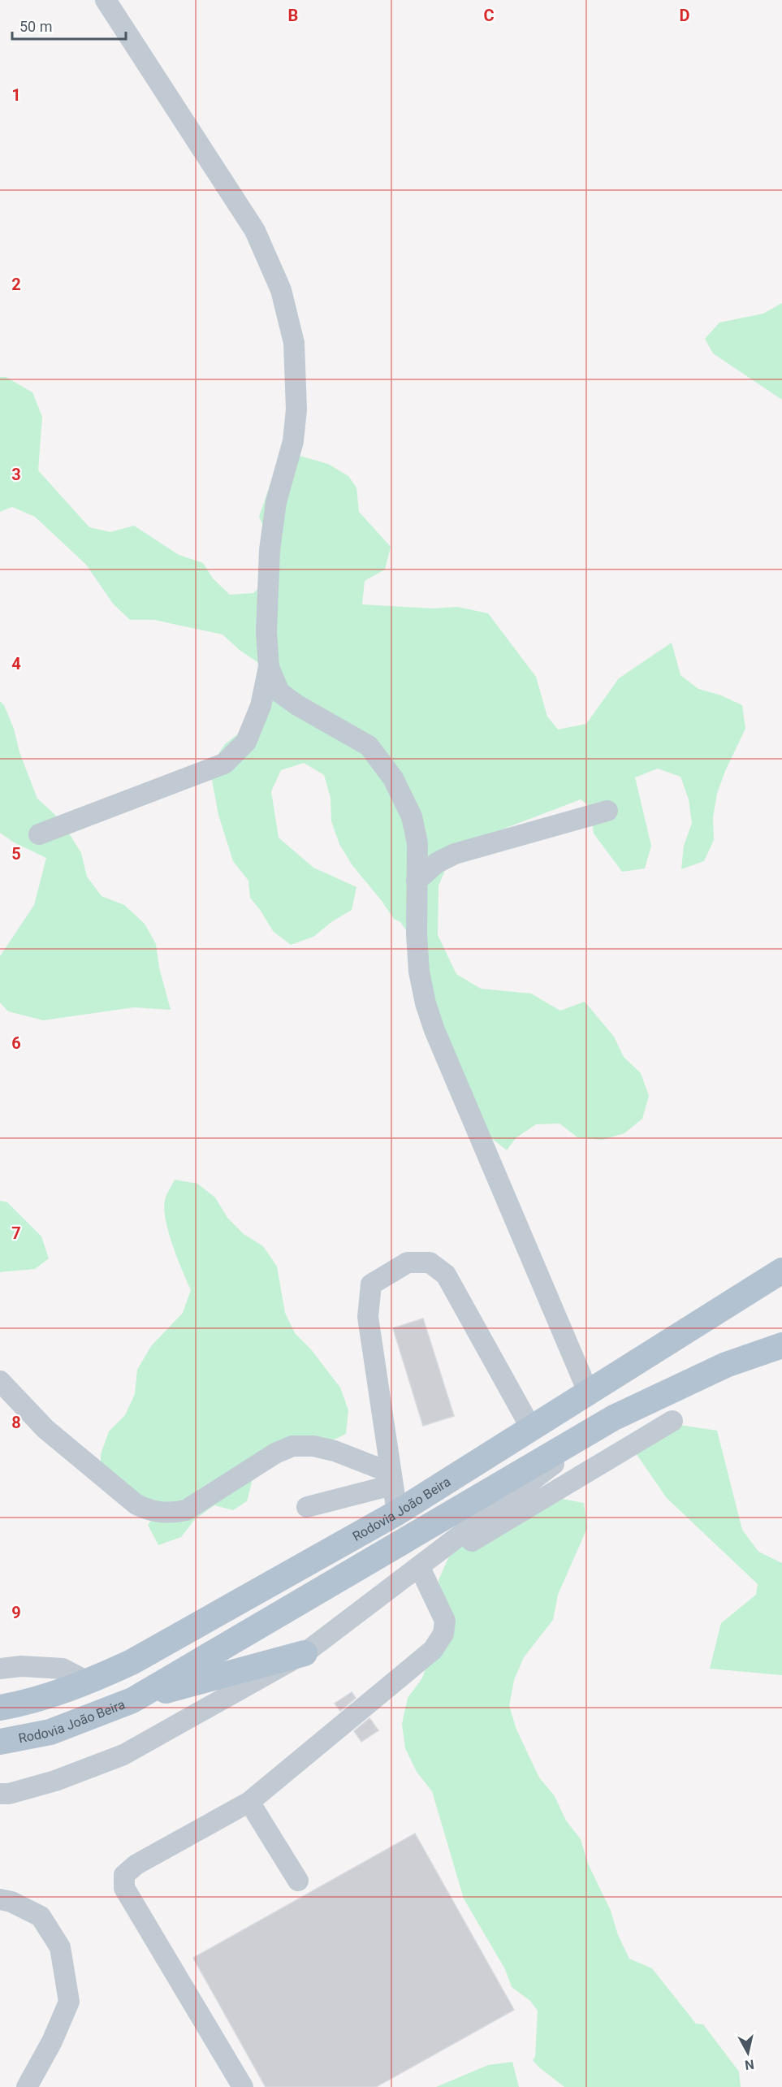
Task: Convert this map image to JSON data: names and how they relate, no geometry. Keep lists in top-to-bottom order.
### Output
{
  "streets": {
    "main road": ["Rodovia João Beira"]
  },
  "scale_bar": "50 m",
  "north": "bottom",
  "grid": {
    "columns": ["B", "C", "D"],
    "rows": [
      "1",
      "2",
      "3",
      "4",
      "5",
      "6",
      "7",
      "8",
      "9"
    ]
  }
}
